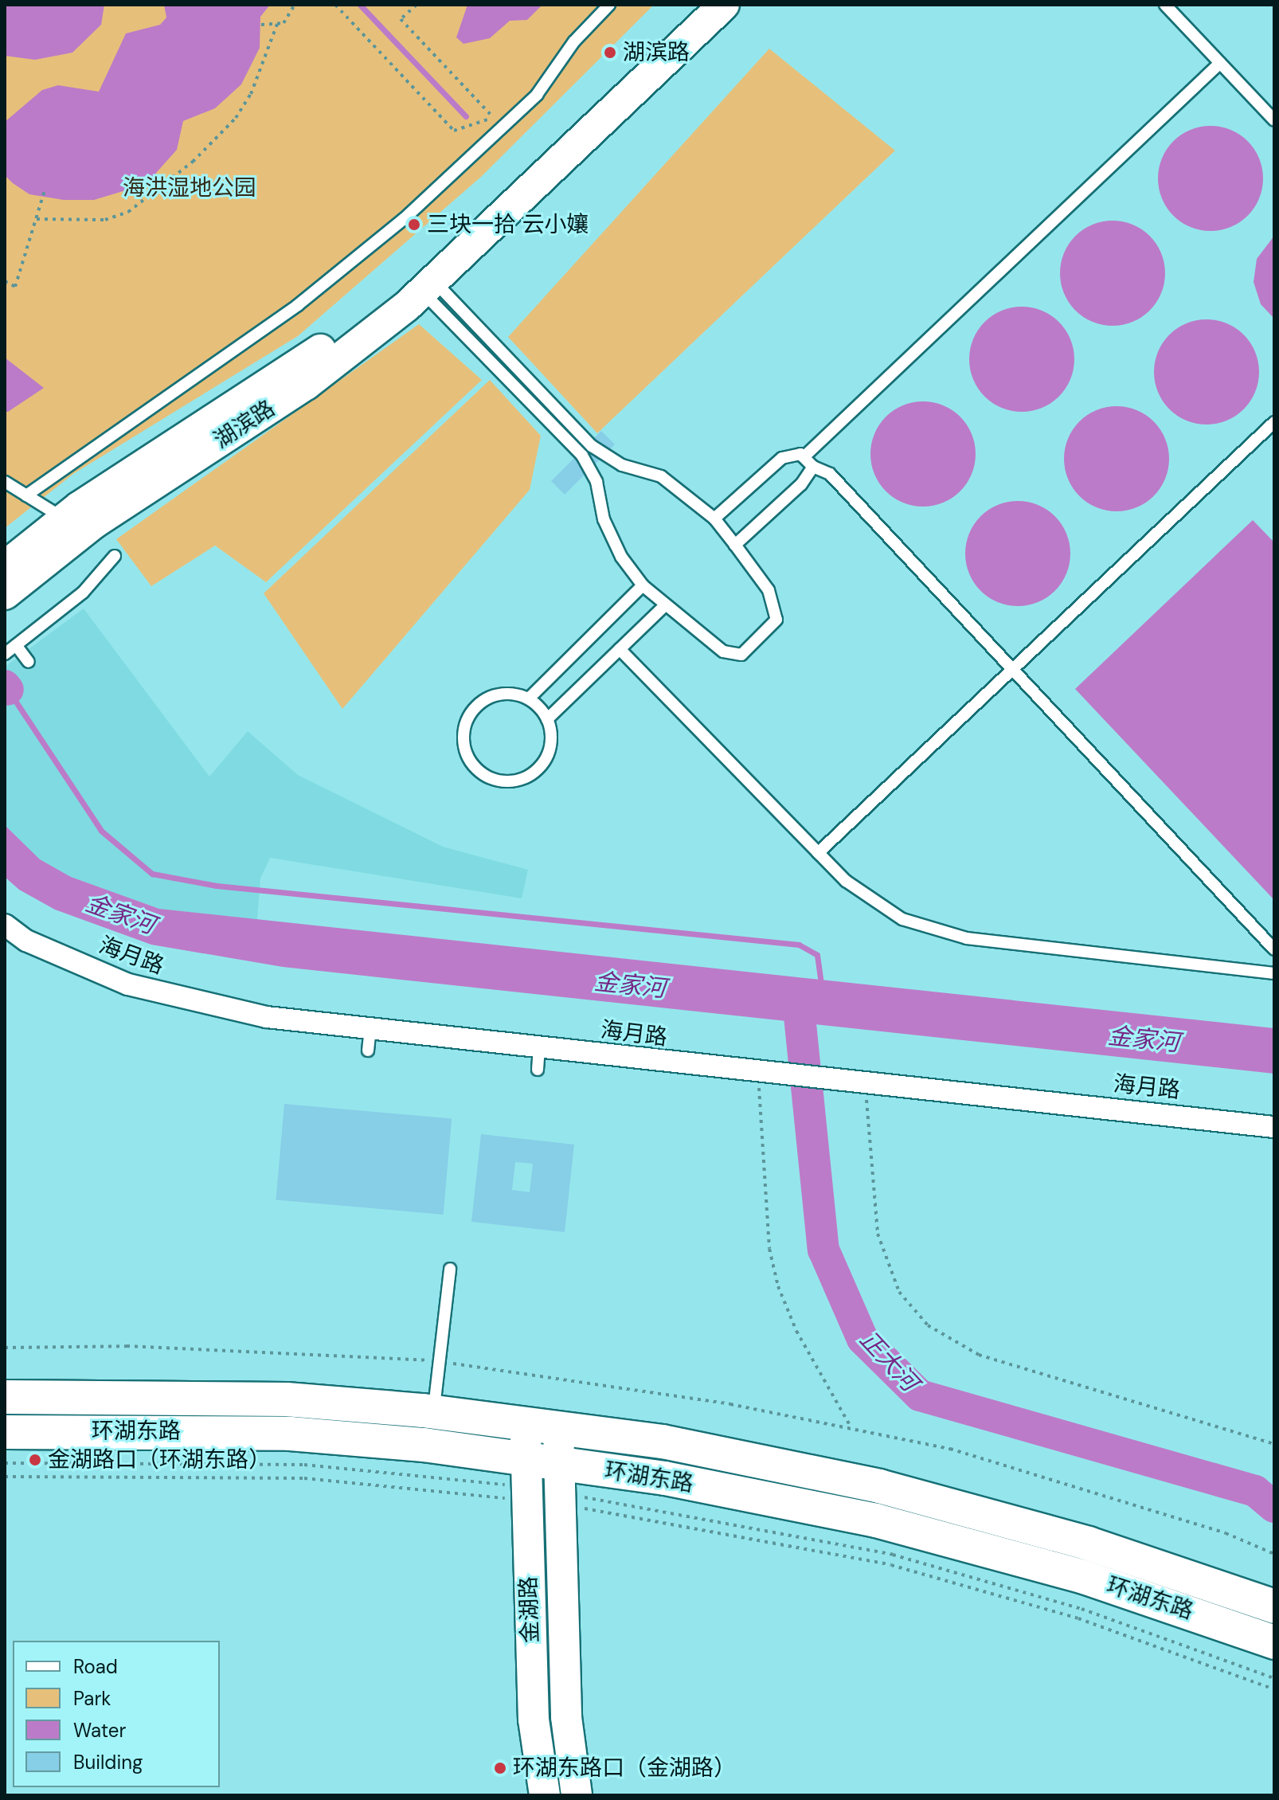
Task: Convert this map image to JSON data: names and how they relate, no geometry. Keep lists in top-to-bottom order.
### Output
{
  "streets": {
    "main road": ["湖滨路", "环湖东路", "金湖路"],
    "street": ["海月路"]
  },
  "crossings": [
    ["环湖东路", "金湖路"]
  ],
  "water": ["金家河", "正大河"],
  "parks": ["海洪湿地公园"],
  "places": [
    "湖滨路",
    "三块一拾 云小孃",
    "金湖路口（环湖东路）",
    "环湖东路口（金湖路）"
  ],
  "legend": [
    "Road",
    "Park",
    "Water",
    "Building"
  ]
}
